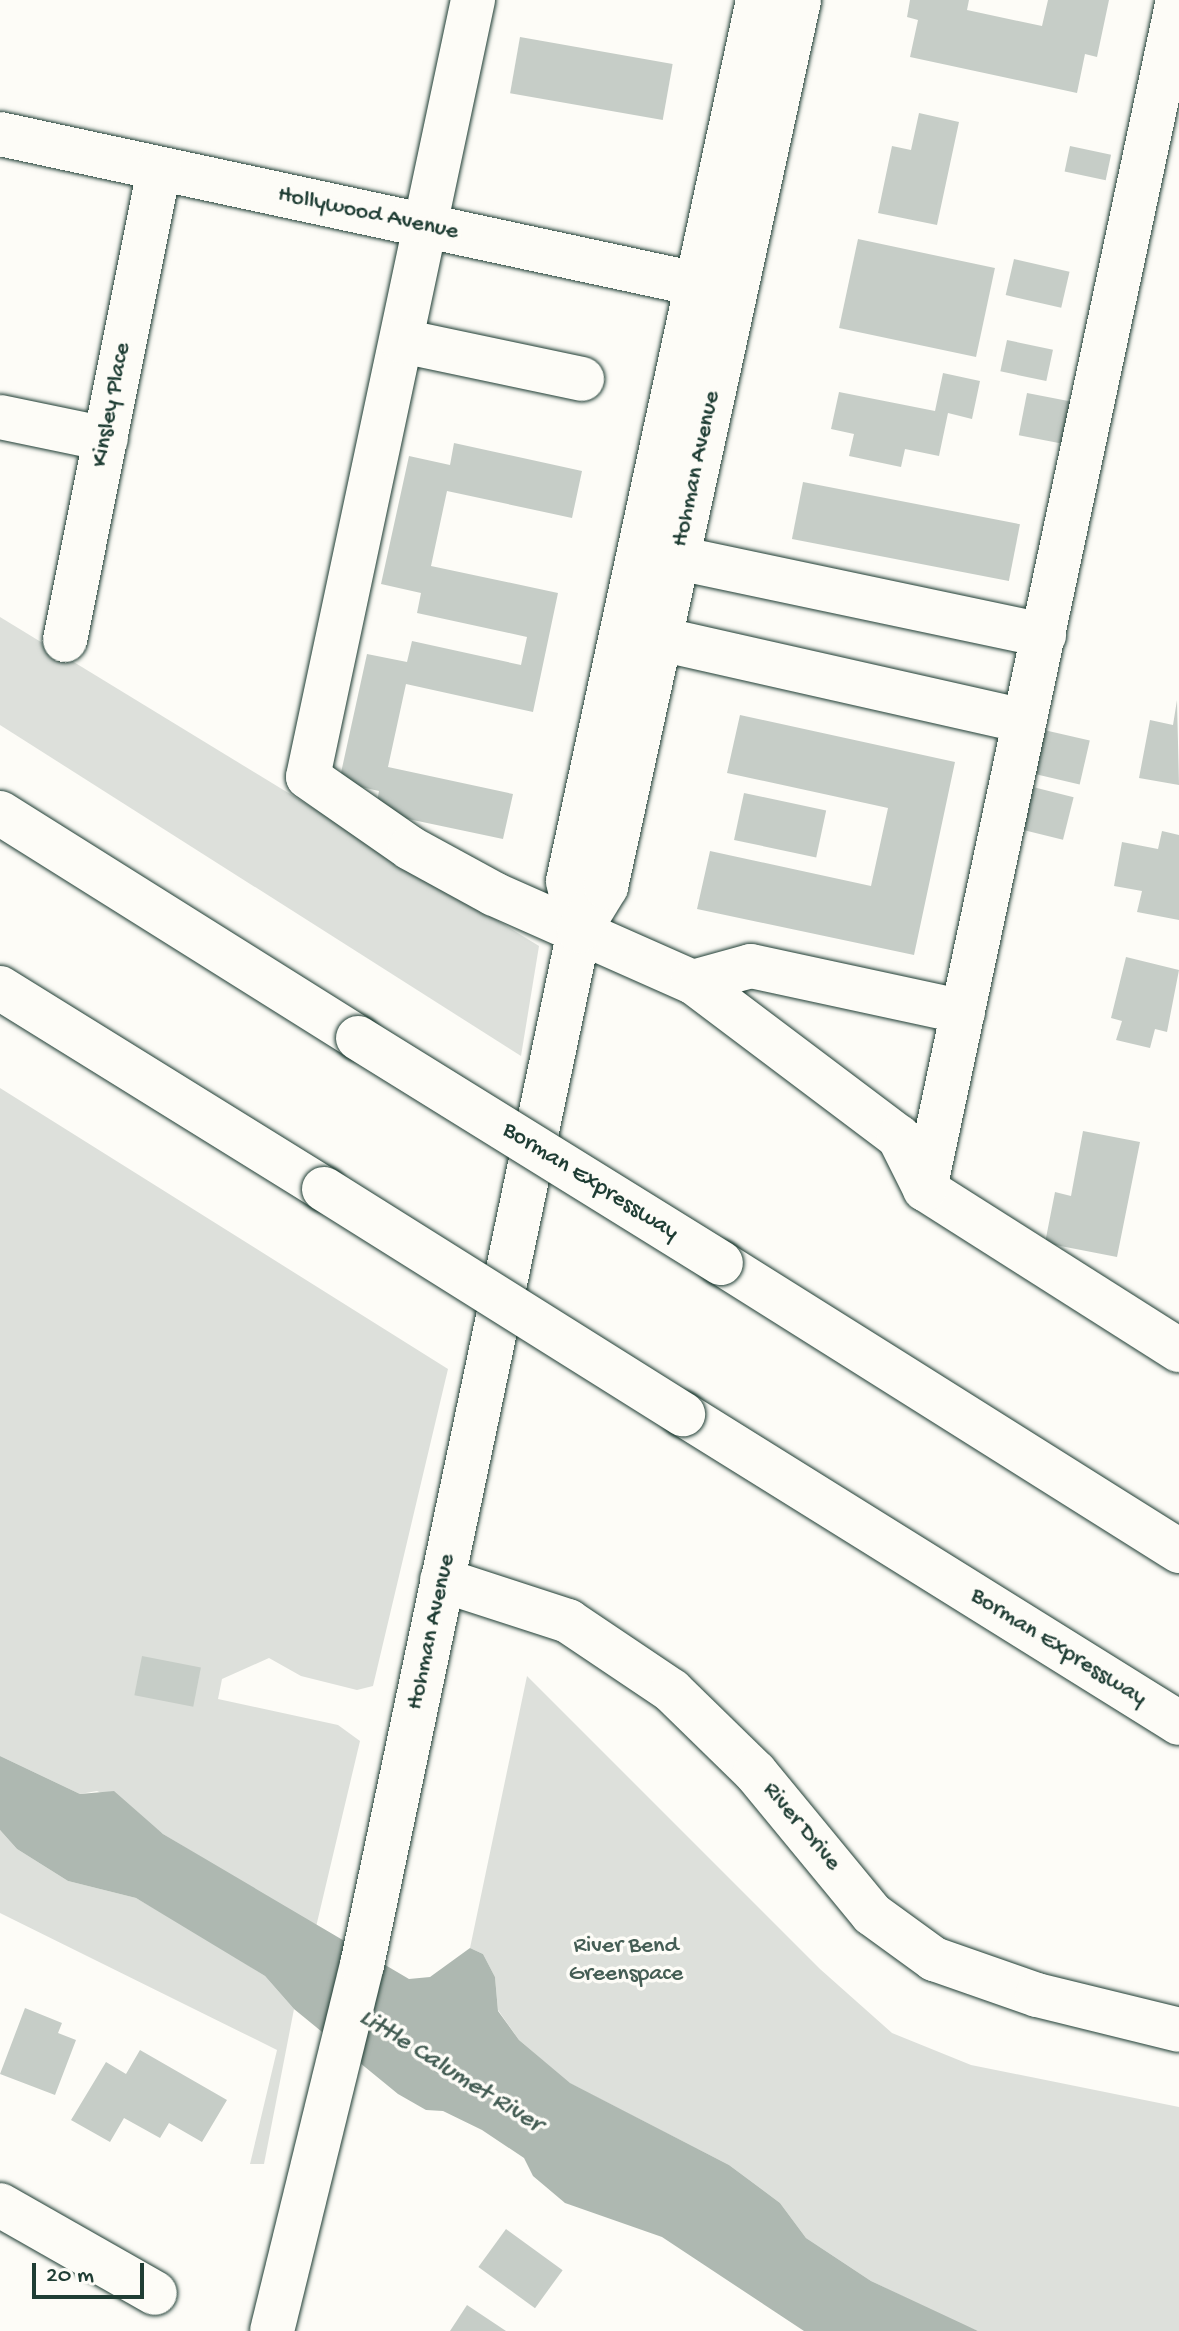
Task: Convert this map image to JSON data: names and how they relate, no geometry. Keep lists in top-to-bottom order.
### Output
{
  "streets": {
    "main road": [
      "Hollywood Avenue",
      "Kinsley Place",
      "Hohman Avenue",
      "Borman Expressway",
      "River Drive"
    ]
  },
  "crossings": [
    ["Hollywood Avenue", "Kinsley Place"],
    ["Hollywood Avenue", "Hohman Avenue"],
    ["Hohman Avenue", "River Drive"]
  ],
  "water": ["Little Calumet River"],
  "parks": ["River Bend Greenspace"],
  "scale_bar": "20 m"
}
